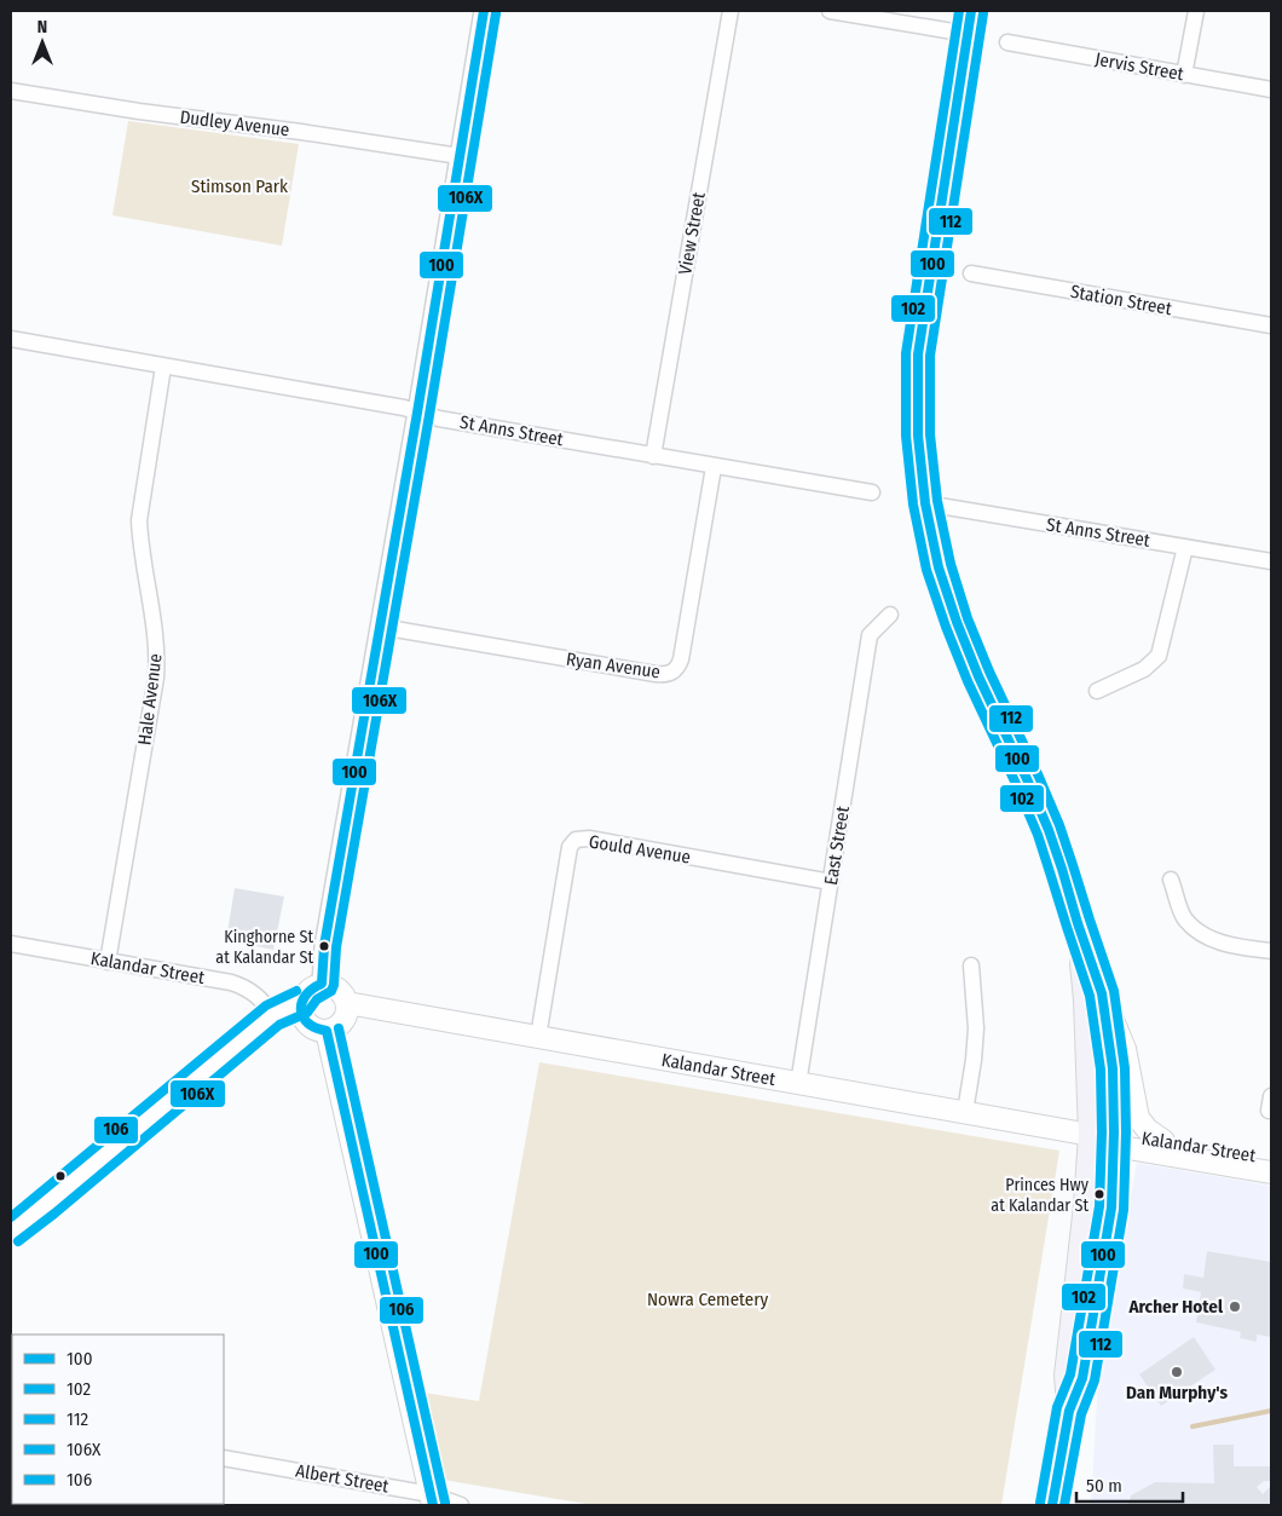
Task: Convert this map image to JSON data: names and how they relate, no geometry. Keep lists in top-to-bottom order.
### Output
{
  "streets": {
    "main road": ["Kalandar Street"],
    "street": [
      "Jervis Street",
      "Dudley Avenue",
      "View Street",
      "Station Street",
      "St Anns Street",
      "Ryan Avenue",
      "Hale Avenue",
      "East Street",
      "Gould Avenue",
      "Albert Street"
    ]
  },
  "crossings": [
    ["View Street", "St Anns Street"],
    ["St Anns Street", "Ryan Avenue"],
    ["St Anns Street", "Hale Avenue"],
    ["Hale Avenue", "Kalandar Street"],
    ["East Street", "Gould Avenue"],
    ["East Street", "Kalandar Street"],
    ["Gould Avenue", "Kalandar Street"]
  ],
  "parks": ["Stimson Park", "Nowra Cemetery"],
  "places": [
    "Kinghorne St at Kalandar St",
    "Princes Hwy at Kalandar St",
    "Archer Hotel",
    "Dan Murphy's"
  ],
  "lines": [
    "transit line 100",
    "transit line 102",
    "transit line 112",
    "transit line 106X",
    "transit line 106"
  ],
  "legend": [
    "100",
    "102",
    "112",
    "106X",
    "106"
  ],
  "scale_bar": "50 m",
  "north": "top"
}
